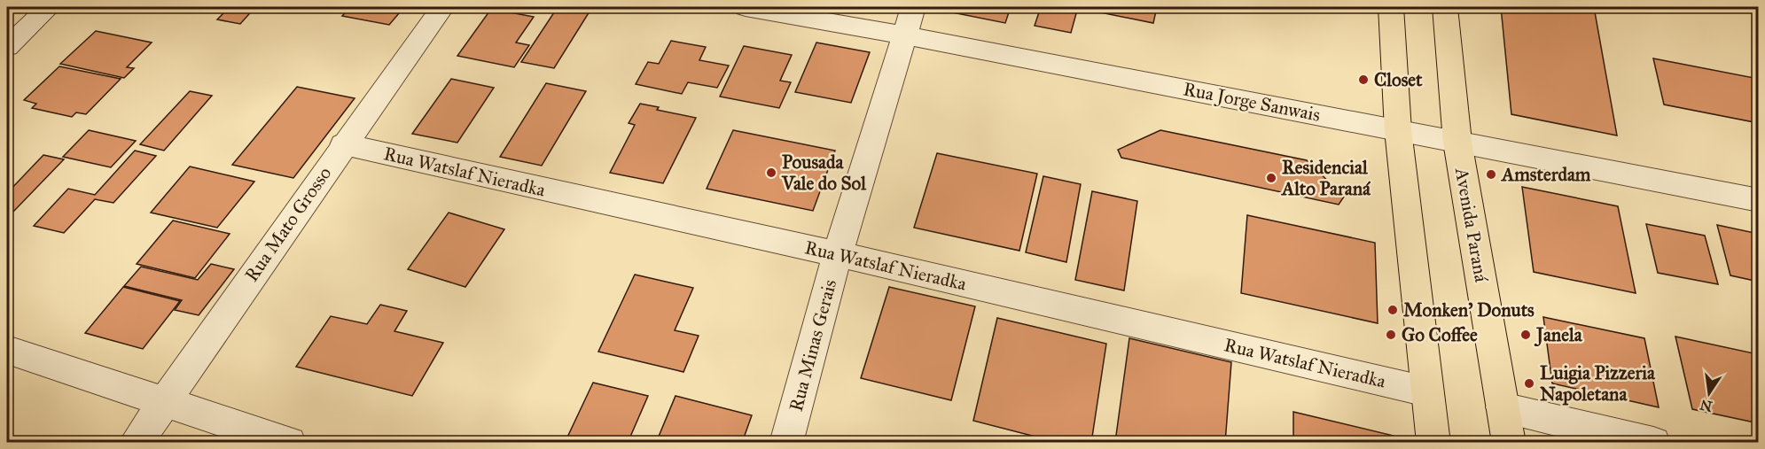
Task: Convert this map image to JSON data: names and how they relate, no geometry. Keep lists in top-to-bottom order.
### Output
{
  "streets": {
    "main road": ["Avenida Paraná"],
    "street": [
      "Rua Jorge Sanwais",
      "Rua Watslaf Nieradka",
      "Rua Mato Grosso",
      "Rua Minas Gerais"
    ]
  },
  "crossings": [
    ["Rua Jorge Sanwais", "Avenida Paraná"],
    ["Rua Jorge Sanwais", "Rua Minas Gerais"],
    ["Rua Watslaf Nieradka", "Rua Mato Grosso"],
    ["Rua Watslaf Nieradka", "Rua Minas Gerais"]
  ],
  "places": [
    "Closet",
    "Pousada Vale do Sol",
    "Amsterdam",
    "Residencial Alto Paraná",
    "Monken' Donuts",
    "Go Coffee",
    "Janela",
    "Luigia Pizzeria Napoletana"
  ],
  "north": "bottom"
}
